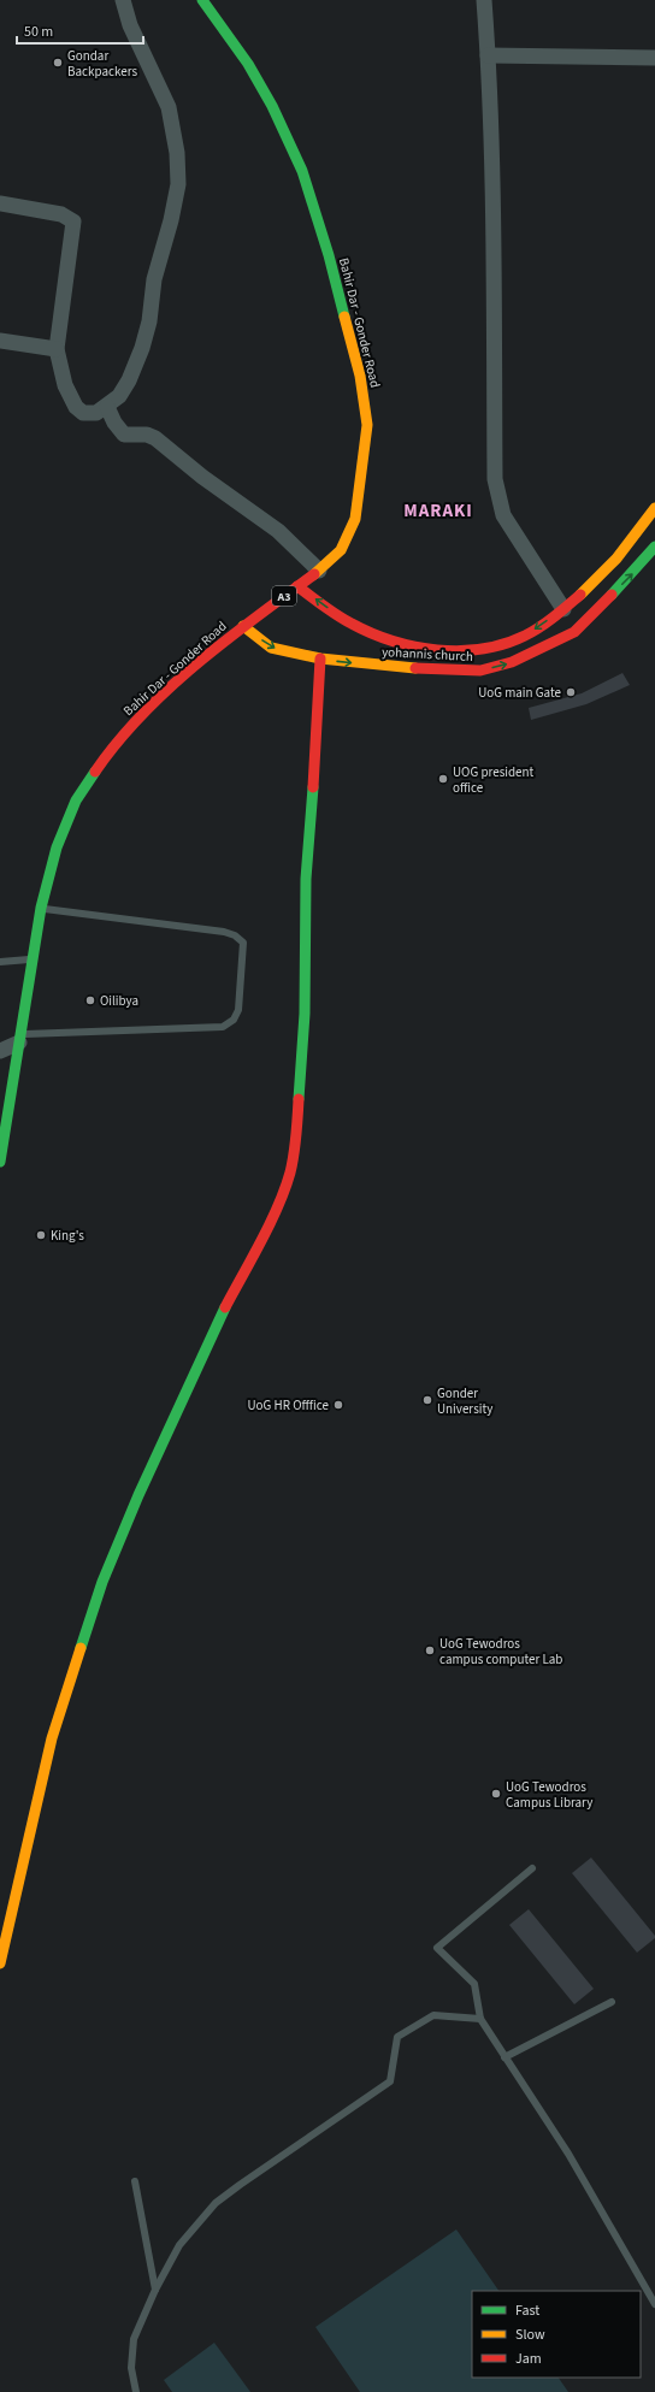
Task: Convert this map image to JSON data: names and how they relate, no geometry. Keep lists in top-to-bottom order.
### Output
{
  "streets": {
    "main road": ["Bahir Dar - Gonder Road", "A3", "yohannis church"]
  },
  "crossings": [
    ["Bahir Dar - Gonder Road", "yohannis church"]
  ],
  "one_way": ["yohannis church"],
  "districts": ["MARAKI"],
  "places": [
    "Gondar Backpackers",
    "UoG main Gate",
    "UOG president office",
    "Oilibya",
    "King's",
    "Gonder University",
    "UoG HR Offfice",
    "UoG Tewodros campus computer Lab",
    "UoG Tewodros Campus Library"
  ],
  "legend": ["Fast", "Slow", "Jam"],
  "scale_bar": "50 m"
}
